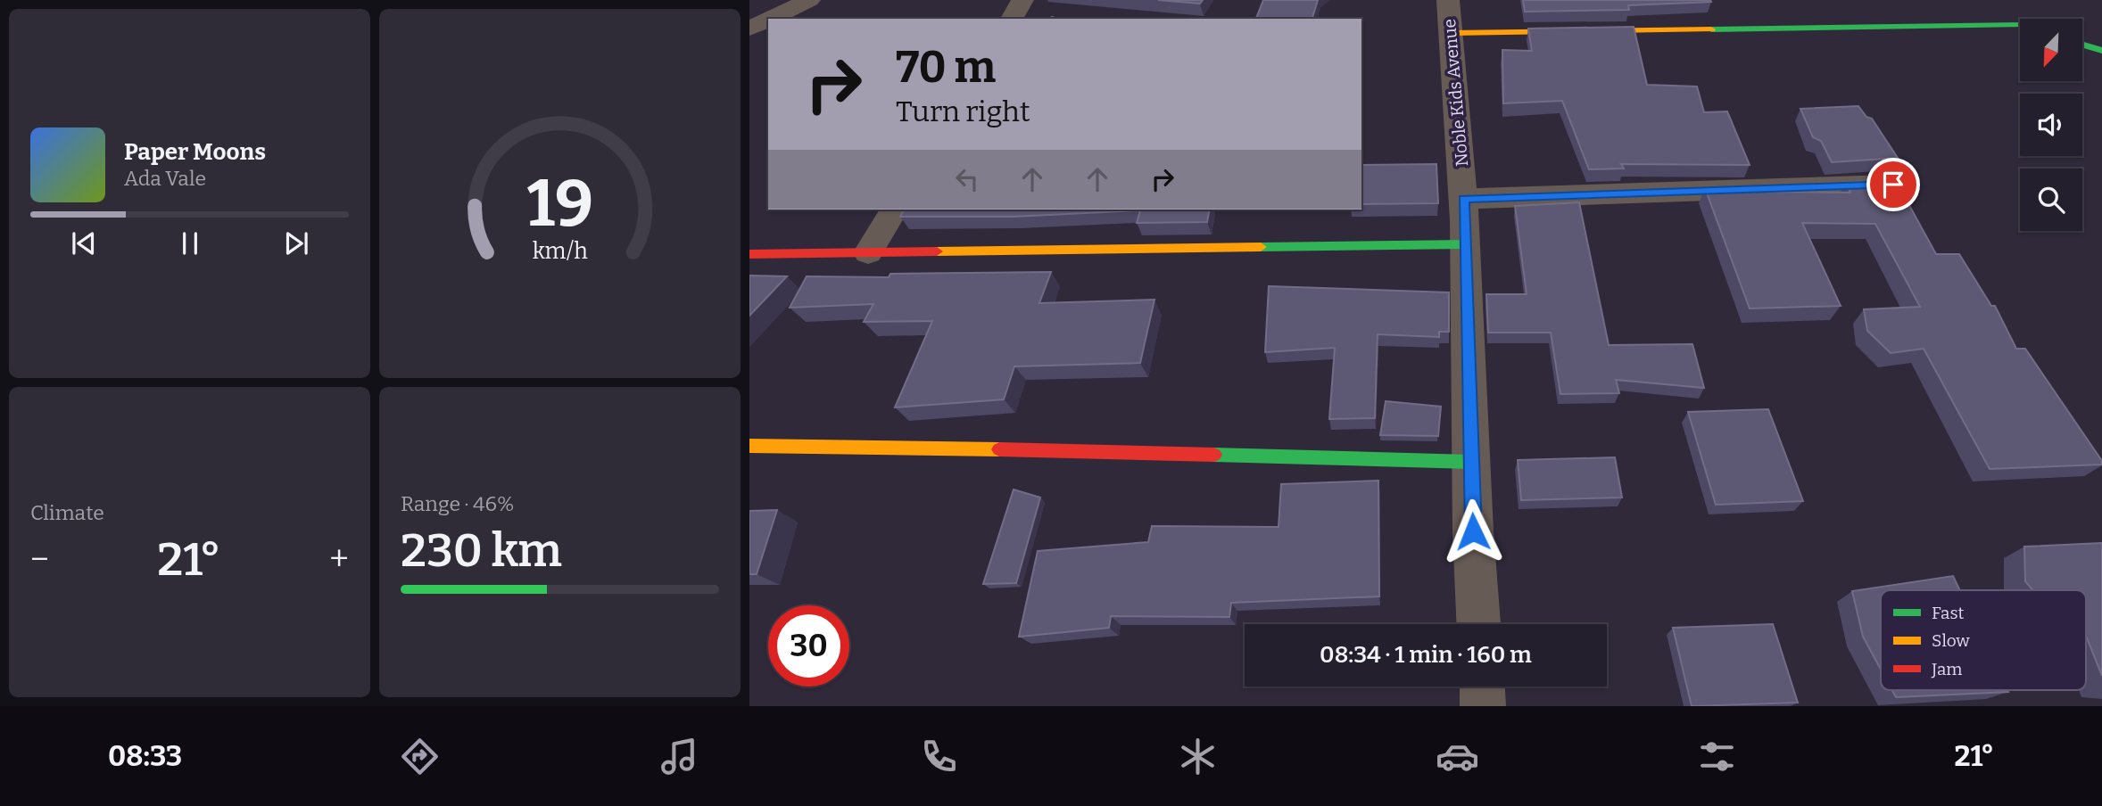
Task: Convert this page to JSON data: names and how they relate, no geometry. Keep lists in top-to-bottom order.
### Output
{
  "streets": {
    "street": ["Noble Kids Avenue"]
  },
  "legend": ["Fast", "Slow", "Jam"],
  "north": "bottom left",
  "page": {
    "turn": ["70 m", "Turn right"],
    "song": ["Paper Moons", "Ada Vale"],
    "tile": [
      "Climate",
      ["Range · 46%", "230 km"]
    ],
    "heat": ["−", "21°", "+"],
    "limit": "30",
    "trip": "08:34 · 1 min · 160 m",
    "tabs": ["08:33", "21°"],
    "gauge": ["19", "km/h"]
  }
}
